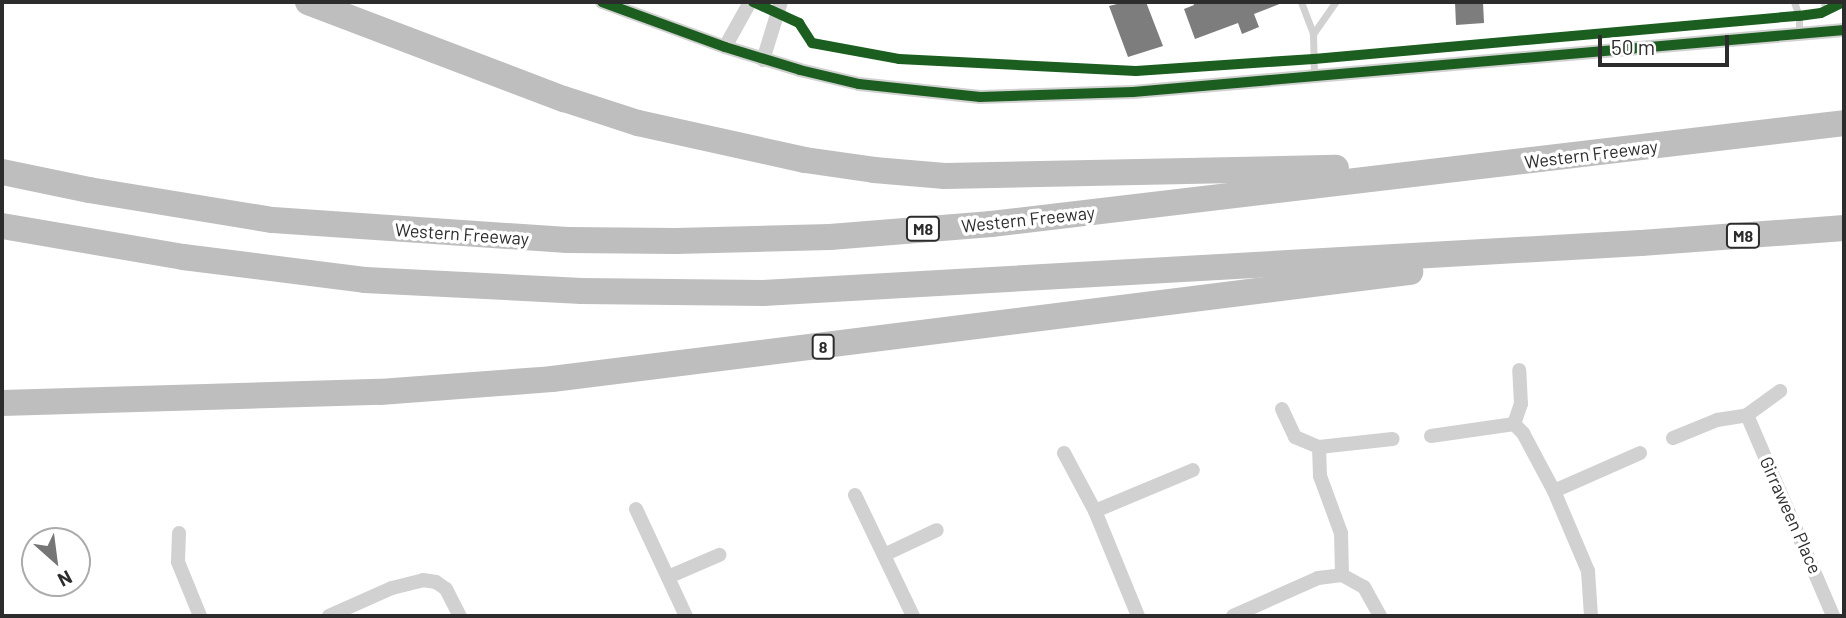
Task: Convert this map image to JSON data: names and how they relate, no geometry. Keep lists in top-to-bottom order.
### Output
{
  "streets": {
    "highway": ["Western Freeway", "M8", "8"],
    "street": ["Girraween Place"]
  },
  "crossings": [
    ["M8", "8"]
  ],
  "scale_bar": "50 m",
  "north": "bottom right"
}
